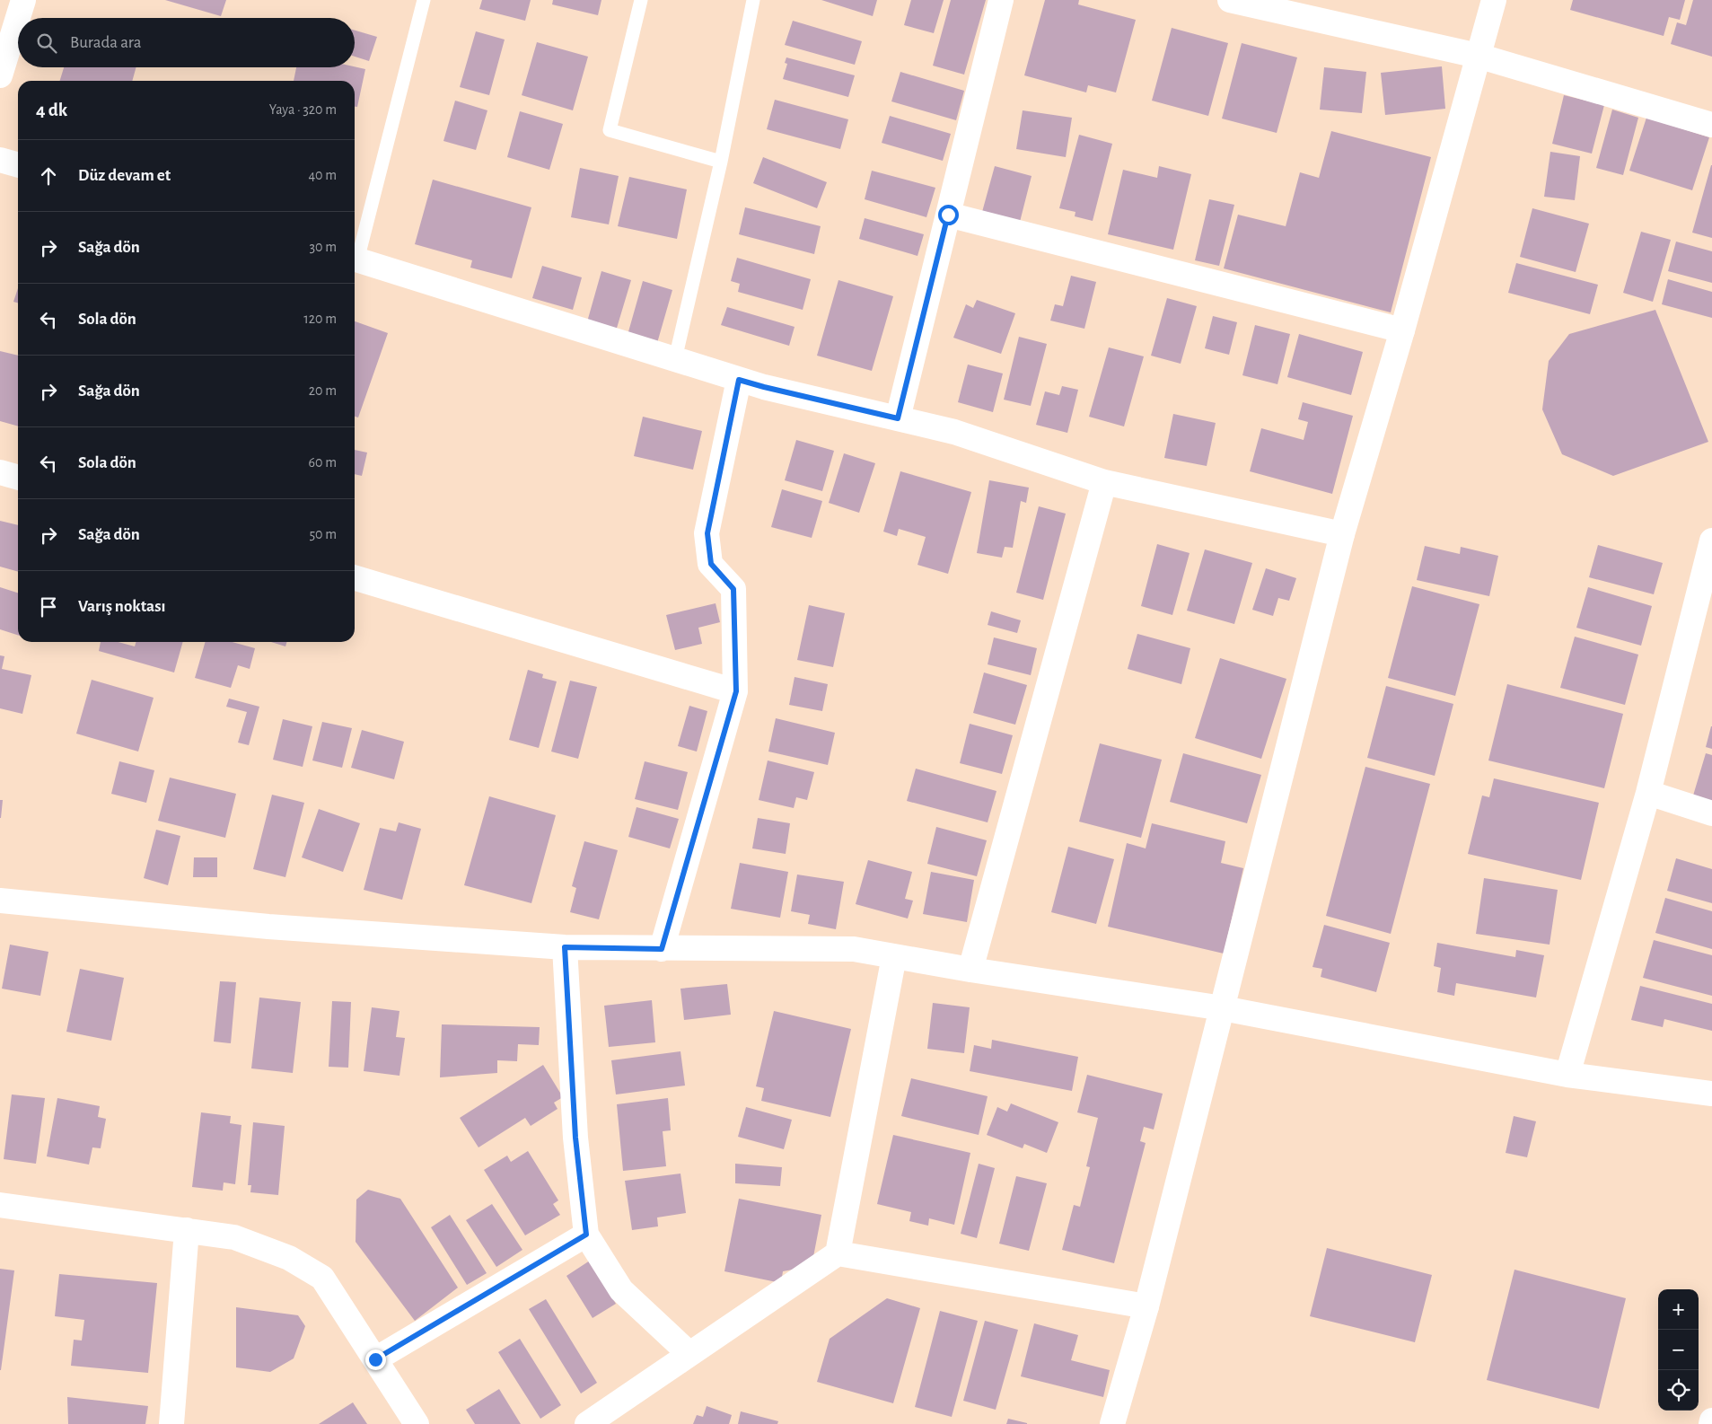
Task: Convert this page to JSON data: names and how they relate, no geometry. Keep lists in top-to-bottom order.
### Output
{
  "page": {
    "search": "Burada ara",
    "heading": ["4 dk", "Yaya · 320 m"],
    "list": [
      ["Düz devam et", "40 m"],
      ["Sağa dön", "30 m"],
      ["Sola dön", "120 m"],
      ["Sağa dön", "20 m"],
      ["Sola dön", "60 m"],
      ["Sağa dön", "50 m"],
      "Varış noktası"
    ],
    "map_buttons": ["+", "−"]
  }
}
